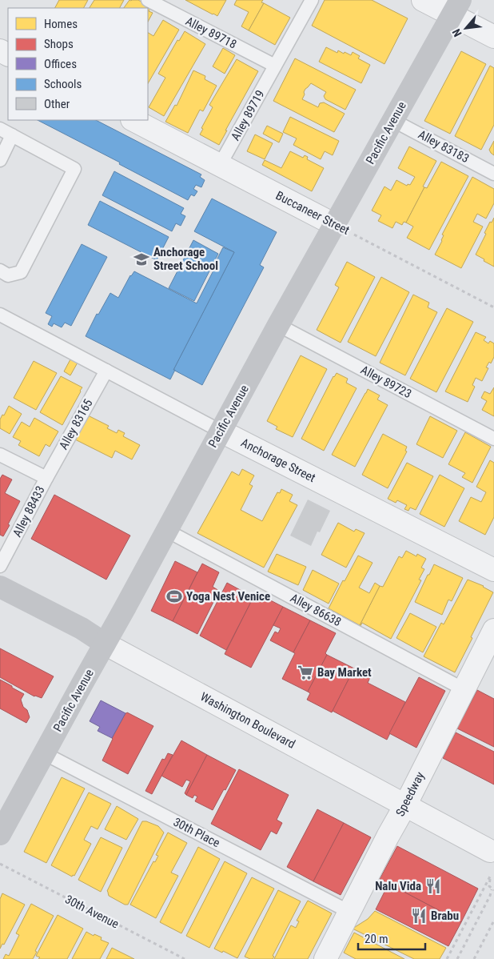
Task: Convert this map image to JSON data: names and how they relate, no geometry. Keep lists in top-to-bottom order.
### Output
{
  "streets": {
    "street": [
      "Pacific Avenue",
      "Buccaneer Street",
      "Anchorage Street",
      "Washington Boulevard",
      "Speedway"
    ],
    "lane": [
      "Alley 89718",
      "Alley 89719",
      "Alley 83183",
      "Alley 89723",
      "Alley 83165",
      "Alley 88433",
      "Alley 86638",
      "30th Place"
    ],
    "path": ["30th Avenue"]
  },
  "crossings": [
    ["Alley 89718", "Alley 89719"],
    ["Alley 89719", "Buccaneer Street"],
    ["Pacific Avenue", "Alley 83183"],
    ["Pacific Avenue", "Buccaneer Street"],
    ["Pacific Avenue", "Alley 89723"],
    ["Pacific Avenue", "Anchorage Street"],
    ["Pacific Avenue", "Alley 86638"],
    ["Pacific Avenue", "Washington Boulevard"],
    ["Pacific Avenue", "30th Place"],
    ["Alley 83165", "Anchorage Street"],
    ["Alley 83165", "Alley 88433"],
    ["Alley 86638", "Speedway"],
    ["Washington Boulevard", "Speedway"],
    ["Speedway", "30th Place"]
  ],
  "places": {
    "school or university": ["Anchorage Street School"],
    "sports": ["Yoga Nest Venice"],
    "supermarket": ["Bay Market"],
    "restaurant": ["Nalu Vida", "Brabu"]
  },
  "legend": [
    "Homes",
    "Shops",
    "Offices",
    "Schools",
    "Other"
  ],
  "scale_bar": "20 m",
  "north": "bottom left"
}
